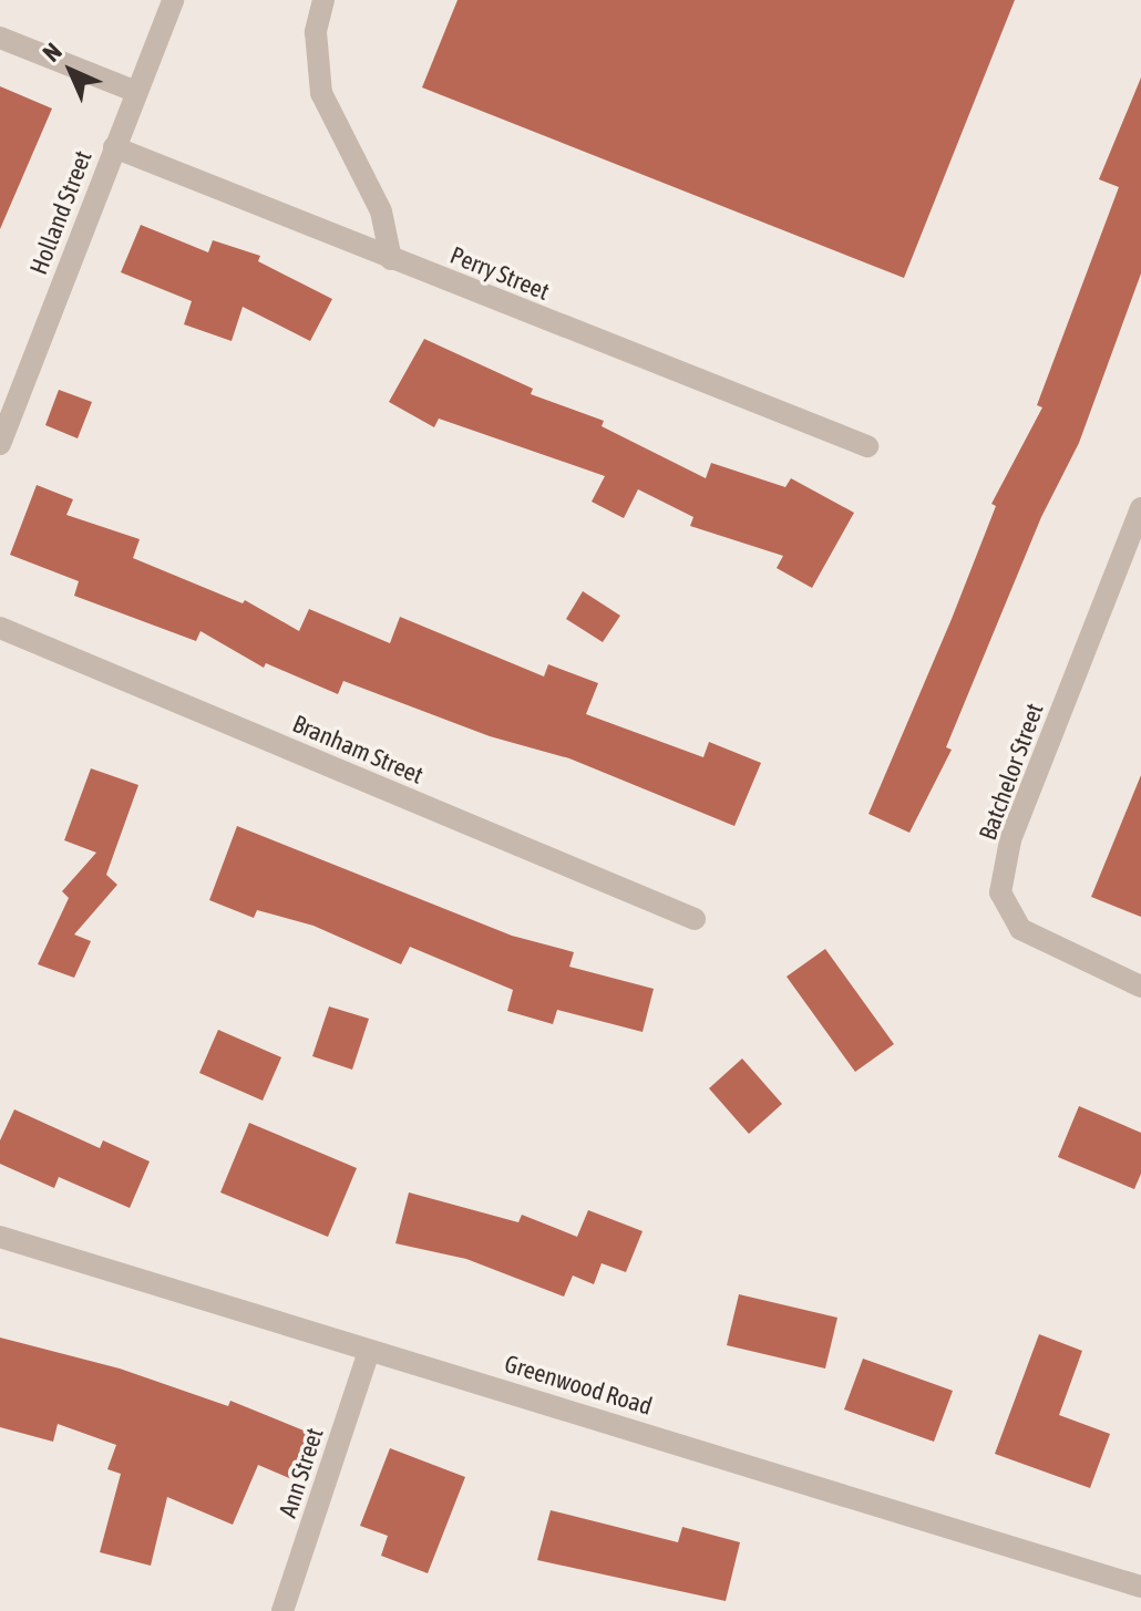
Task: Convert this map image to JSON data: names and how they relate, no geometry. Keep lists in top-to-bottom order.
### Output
{
  "streets": {
    "street": [
      "Holland Street",
      "Perry Street",
      "Branham Street",
      "Batchelor Street",
      "Greenwood Road",
      "Ann Street"
    ]
  },
  "crossings": [
    ["Holland Street", "Perry Street"],
    ["Greenwood Road", "Ann Street"]
  ],
  "north": "top left"
}
